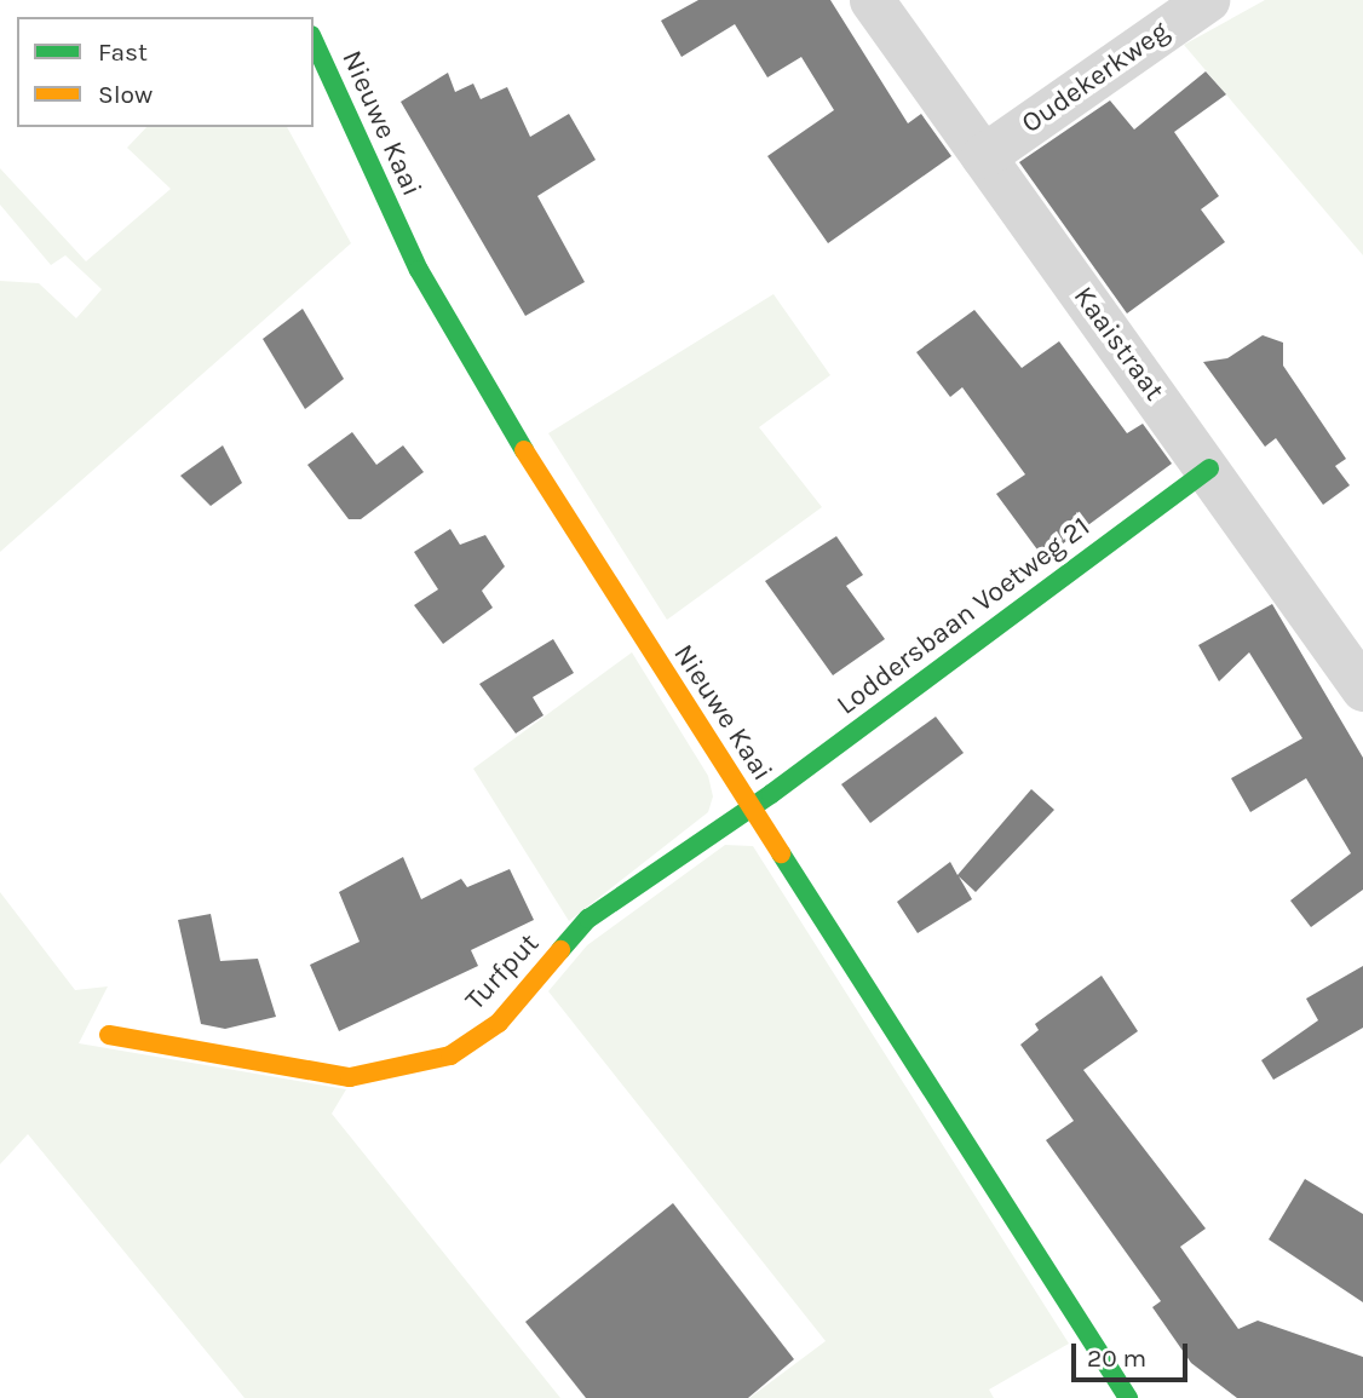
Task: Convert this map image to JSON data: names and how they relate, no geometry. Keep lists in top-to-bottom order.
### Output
{
  "streets": {
    "main road": ["Nieuwe Kaai", "Loddersbaan Voetweg 21", "Turfput"],
    "street": ["Oudekerkweg", "Kaaistraat"]
  },
  "crossings": [
    ["Oudekerkweg", "Kaaistraat"],
    ["Nieuwe Kaai", "Loddersbaan Voetweg 21"],
    ["Nieuwe Kaai", "Turfput"],
    ["Kaaistraat", "Loddersbaan Voetweg 21"],
    ["Loddersbaan Voetweg 21", "Turfput"]
  ],
  "legend": ["Fast", "Slow"],
  "scale_bar": "20 m"
}
